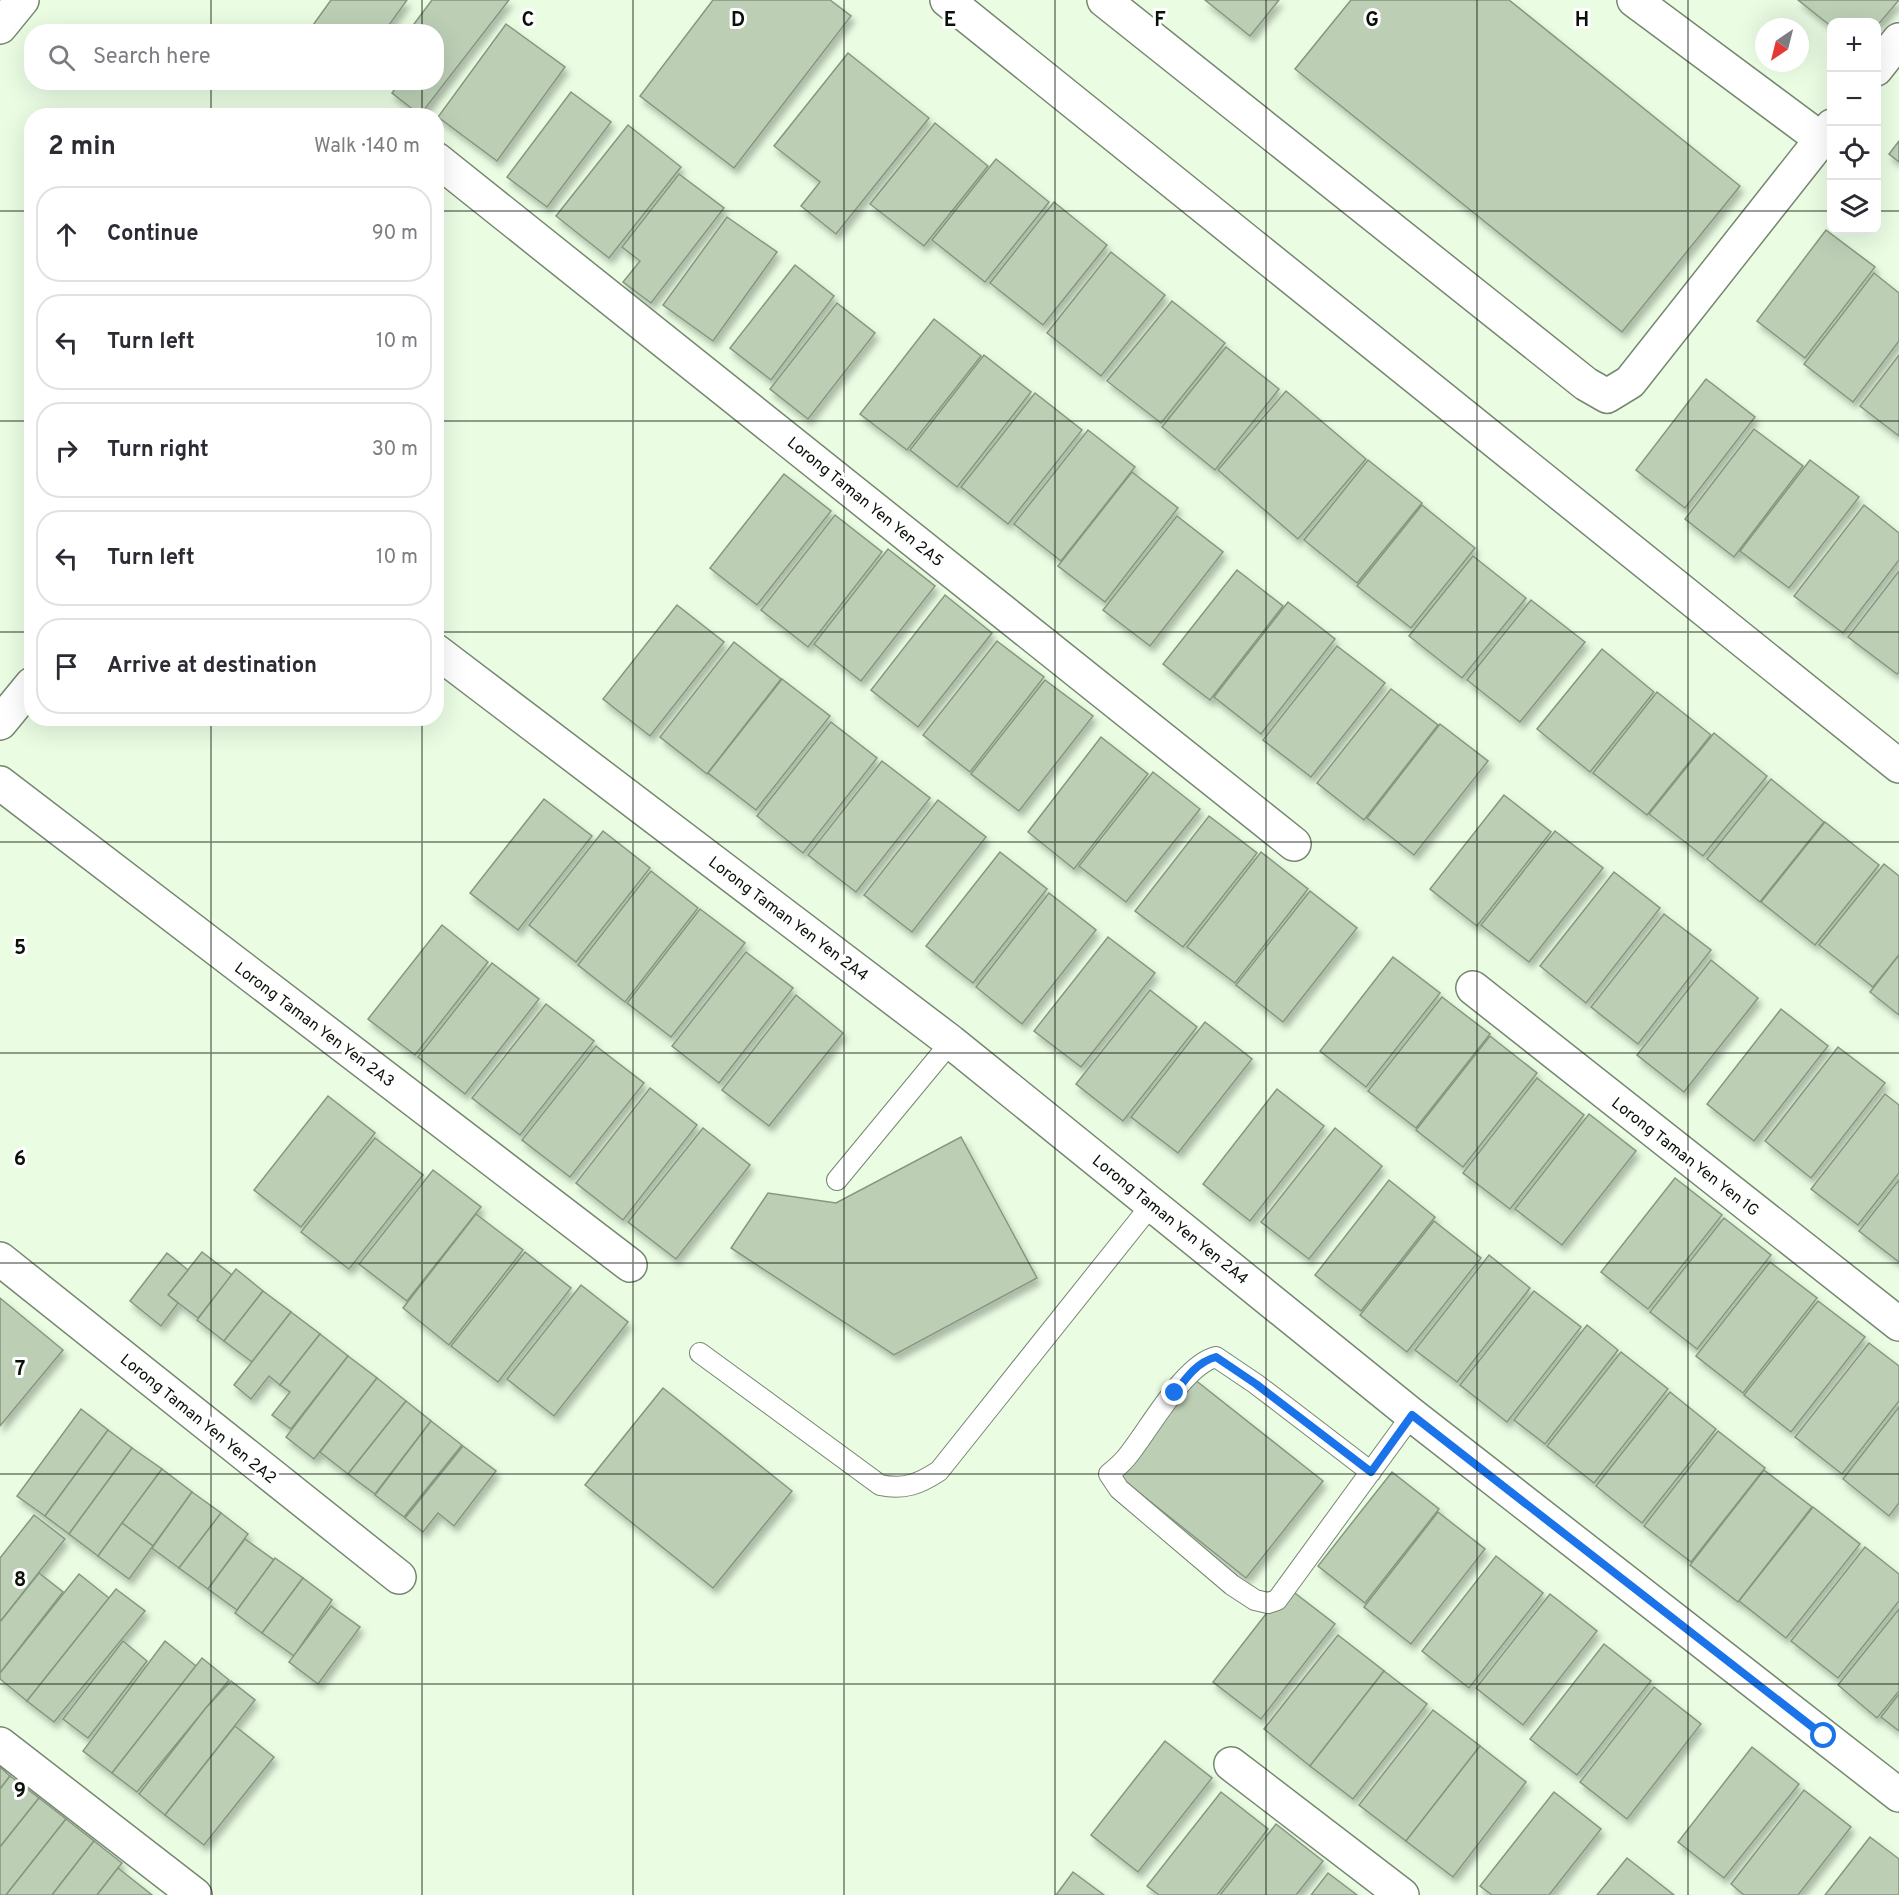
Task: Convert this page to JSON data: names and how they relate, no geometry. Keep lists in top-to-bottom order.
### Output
{
  "streets": {
    "street": [
      "Lorong Taman Yen Yen 2A5",
      "Lorong Taman Yen Yen 2A4",
      "Lorong Taman Yen Yen 2A3",
      "Lorong Taman Yen Yen 1G",
      "Lorong Taman Yen Yen 2A2"
    ]
  },
  "north": "bottom left",
  "page": {
    "map_buttons": ["+", "−"],
    "search": "Search here",
    "heading": ["2 min", "Walk · 140 m"],
    "list": [
      ["Continue", "90 m"],
      ["Turn left", "10 m"],
      ["Turn right", "30 m"],
      ["Turn left", "10 m"],
      "Arrive at destination"
    ]
  },
  "grid": {
    "columns": [
      "C",
      "D",
      "E",
      "F",
      "G",
      "H"
    ],
    "rows": [
      "5",
      "6",
      "7",
      "8",
      "9"
    ]
  }
}
